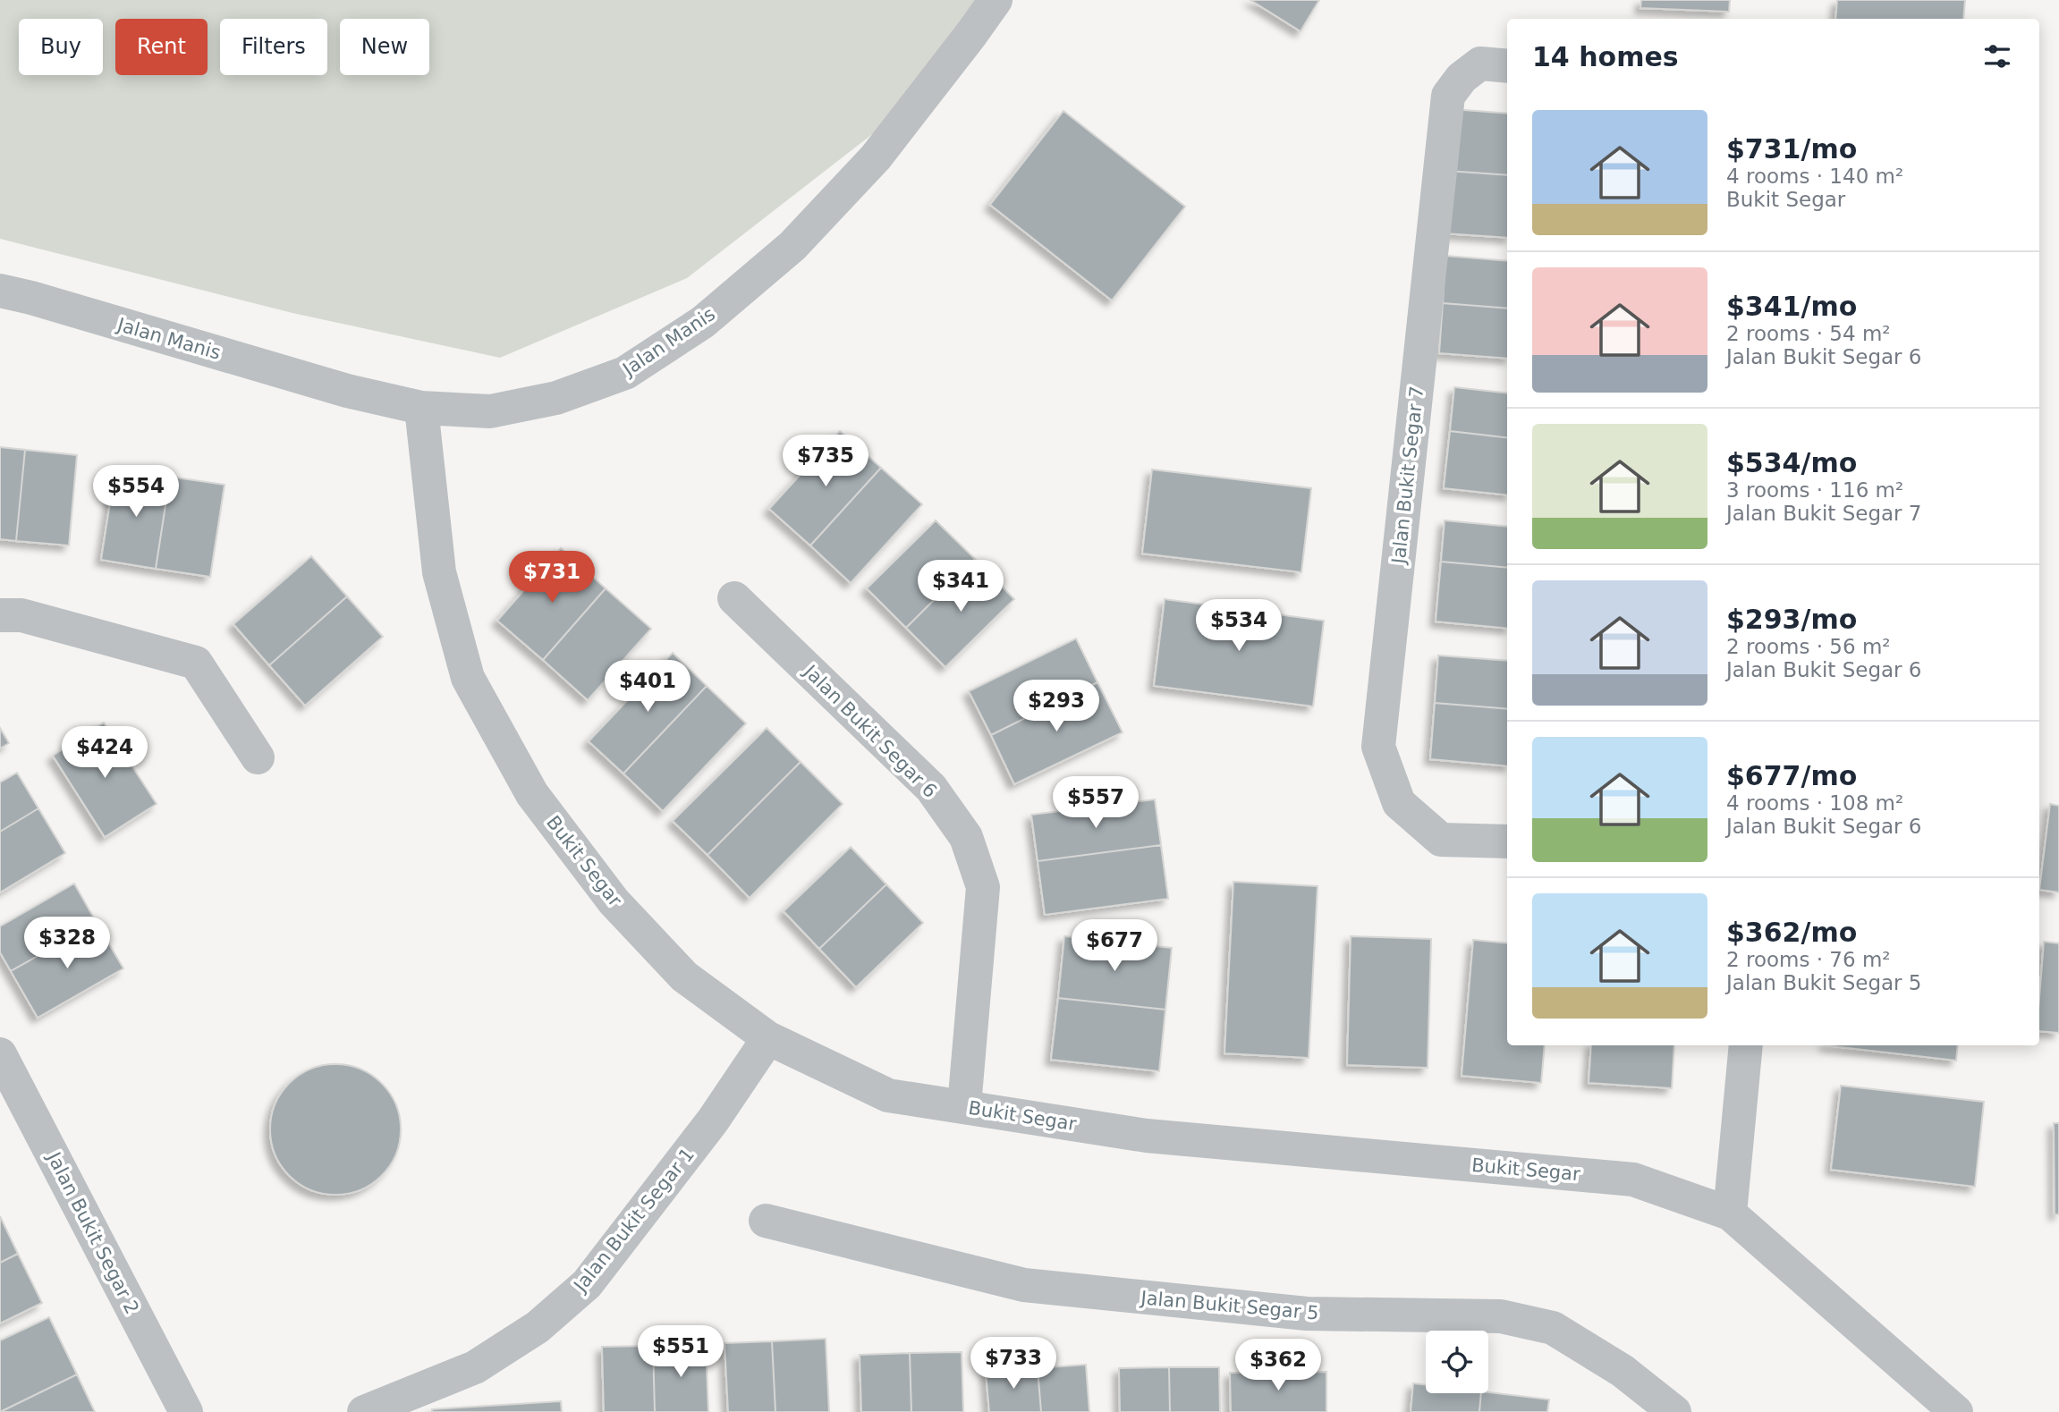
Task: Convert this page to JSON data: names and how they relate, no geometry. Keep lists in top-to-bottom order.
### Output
{
  "streets": {
    "street": [
      "Jalan Manis",
      "Jalan Bukit Segar 7",
      "Jalan Bukit Segar 6",
      "Bukit Segar",
      "Jalan Bukit Segar 1",
      "Jalan Bukit Segar 2",
      "Jalan Bukit Segar 5"
    ]
  },
  "crossings": [
    ["Jalan Manis", "Bukit Segar"],
    ["Jalan Bukit Segar 6", "Bukit Segar"],
    ["Bukit Segar", "Jalan Bukit Segar 1"]
  ],
  "page": {
    "chip": [
      "Buy",
      "Rent",
      "Filters",
      "New"
    ],
    "heading": "14 homes",
    "list": [
      {
        "name": "$731/mo",
        "note": "4 rooms · 140 m² · Bukit Segar"
      },
      {
        "name": "$341/mo",
        "note": "2 rooms · 54 m² · Jalan Bukit Segar 6"
      },
      {
        "name": "$534/mo",
        "note": "3 rooms · 116 m² · Jalan Bukit Segar 7"
      },
      {
        "name": "$293/mo",
        "note": "2 rooms · 56 m² · Jalan Bukit Segar 6"
      },
      {
        "name": "$677/mo",
        "note": "4 rooms · 108 m² · Jalan Bukit Segar 6"
      },
      {
        "name": "$362/mo",
        "note": "2 rooms · 76 m² · Jalan Bukit Segar 5"
      }
    ],
    "price": [
      "$735",
      "$554",
      "$731",
      "$341",
      "$534",
      "$401",
      "$293",
      "$424",
      "$557",
      "$328",
      "$677",
      "$551",
      "$733",
      "$362"
    ]
  }
}
